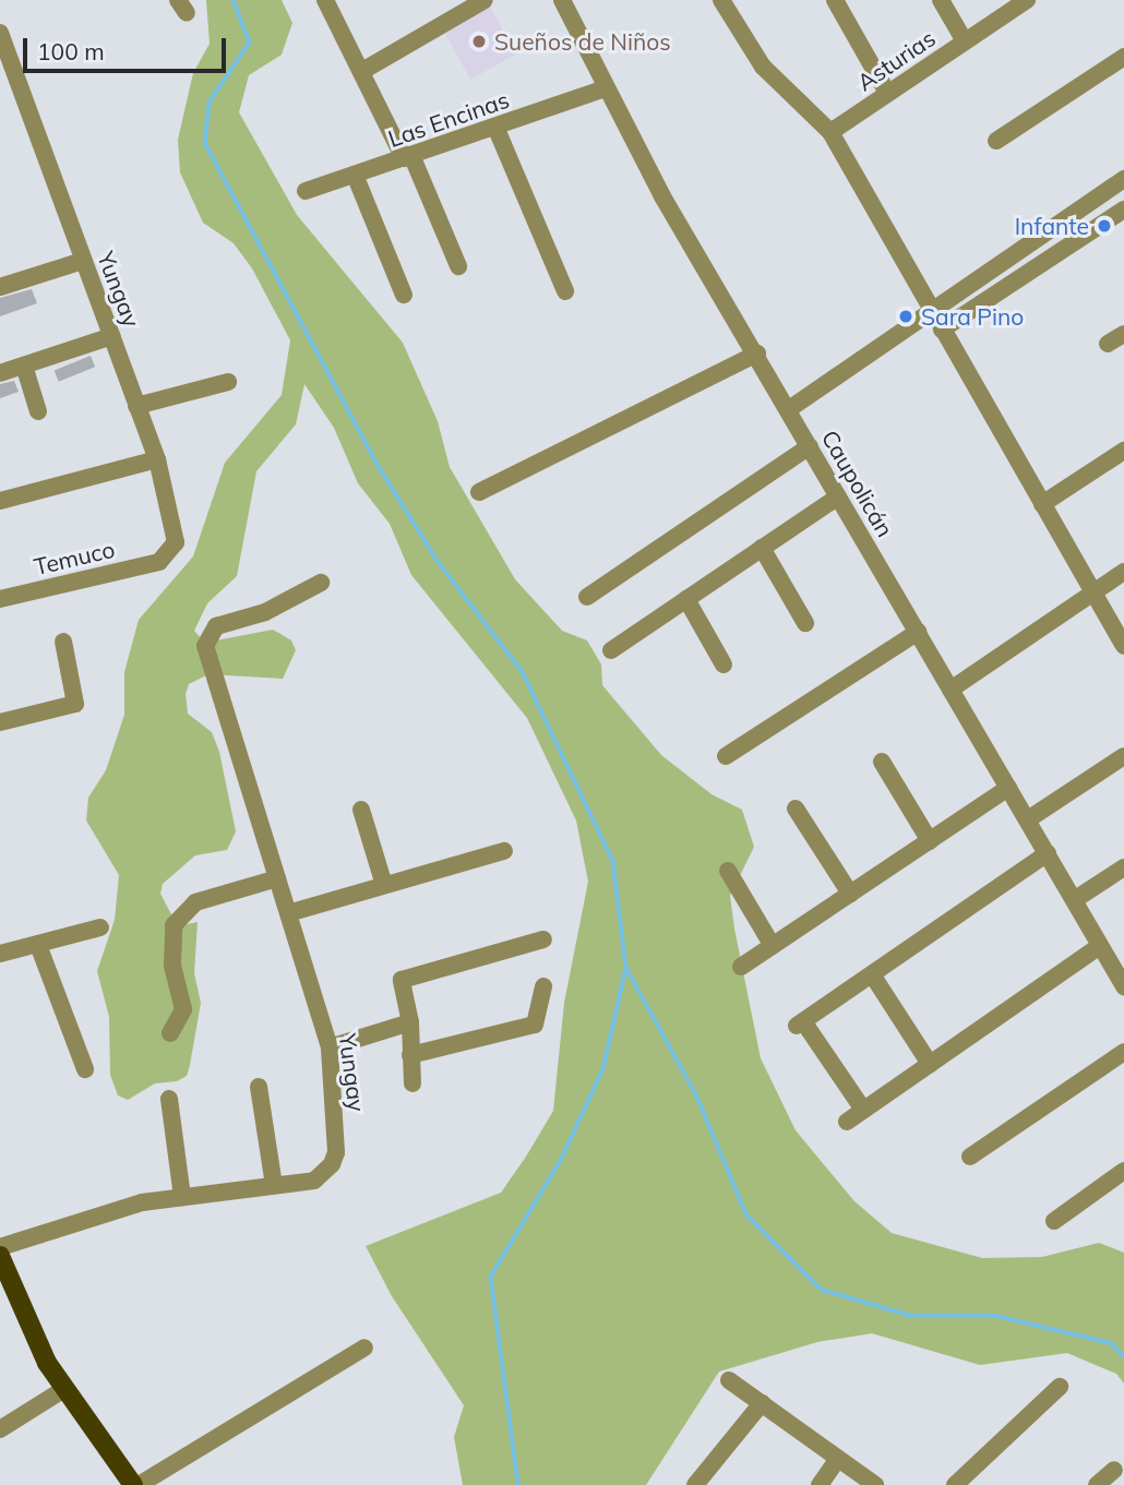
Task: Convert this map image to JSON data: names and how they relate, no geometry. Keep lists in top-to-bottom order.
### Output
{
  "streets": {
    "street": [
      "Asturias",
      "Las Encinas",
      "Yungay",
      "Caupolicán",
      "Temuco"
    ]
  },
  "crossings": [
    ["Las Encinas", "Caupolicán"],
    ["Yungay", "Temuco"]
  ],
  "places": ["Sueños de Niños", "Infante", "Sara Pino"],
  "scale_bar": "100 m"
}
